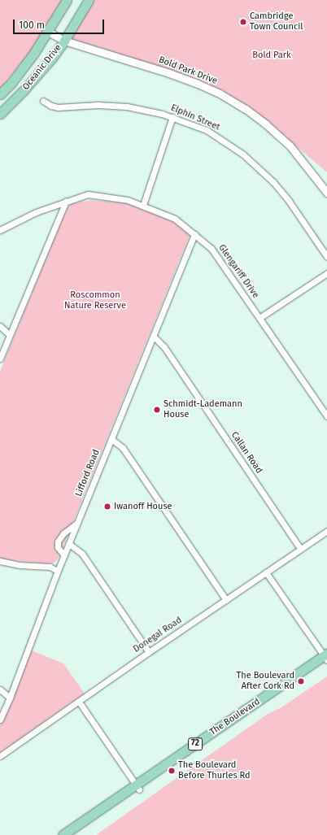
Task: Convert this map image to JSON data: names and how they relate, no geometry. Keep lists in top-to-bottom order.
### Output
{
  "streets": {
    "main road": ["Oceanic Drive", "The Boulevard", "72"],
    "street": [
      "Bold Park Drive",
      "Elphin Street",
      "Glengariff Drive",
      "Callan Road",
      "Lifford Road",
      "Donegal Road"
    ]
  },
  "crossings": [
    ["Oceanic Drive", "Bold Park Drive"],
    ["Glengariff Drive", "Lifford Road"],
    ["Callan Road", "Lifford Road"],
    ["Callan Road", "Donegal Road"]
  ],
  "parks": ["Bold Park", "Roscommon Nature Reserve"],
  "places": [
    "Cambridge Town Council",
    "Schmidt-Lademann House",
    "Iwanoff House",
    "The Boulevard After Cork Rd",
    "The Boulevard Before Thurles Rd"
  ],
  "scale_bar": "100 m"
}
